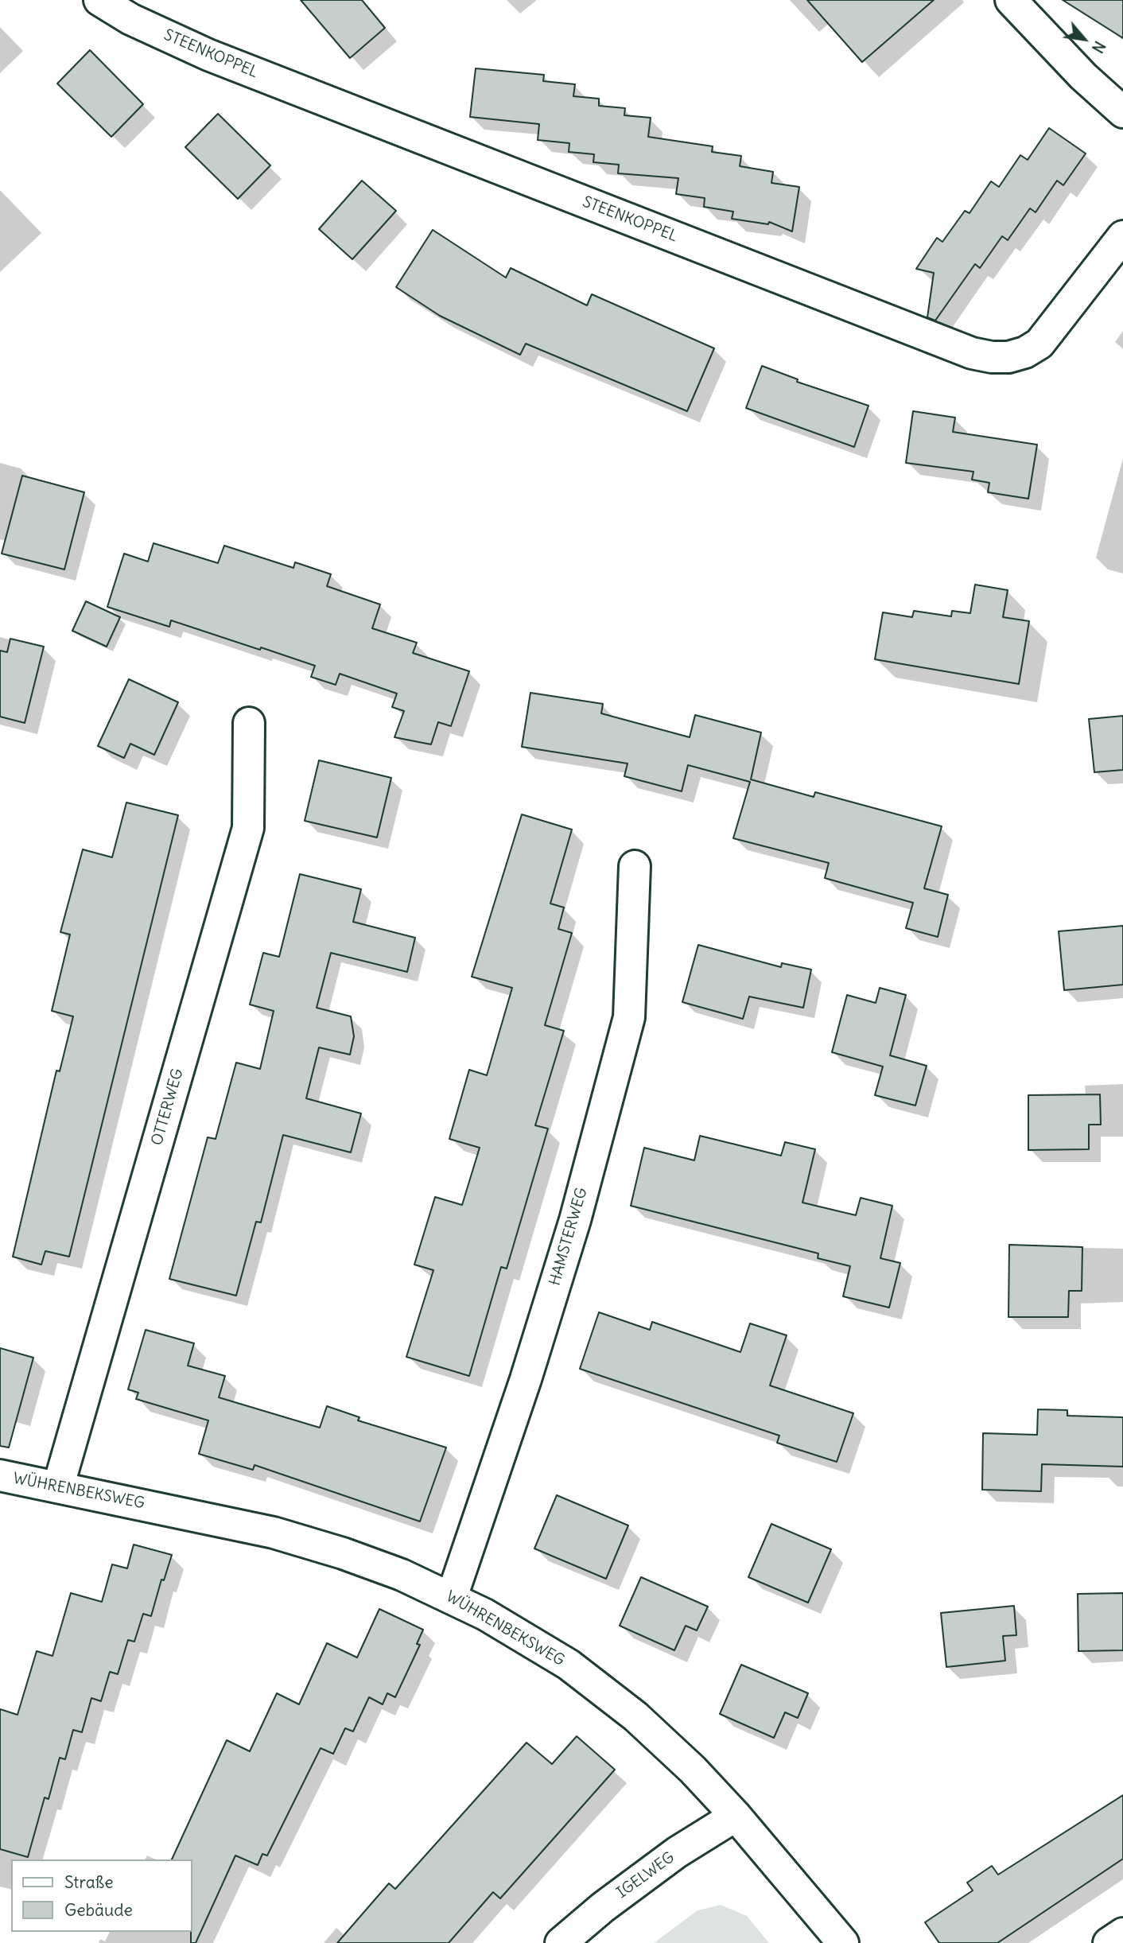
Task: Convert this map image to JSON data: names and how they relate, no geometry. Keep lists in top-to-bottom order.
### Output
{
  "streets": {
    "street": [
      "STEENKOPPEL",
      "OTTERWEG",
      "HAMSTERWEG",
      "WÜHRENBEKSWEG",
      "IGELWEG"
    ]
  },
  "crossings": [
    ["OTTERWEG", "WÜHRENBEKSWEG"],
    ["HAMSTERWEG", "WÜHRENBEKSWEG"],
    ["WÜHRENBEKSWEG", "IGELWEG"]
  ],
  "legend": ["Straße", "Gebäude"],
  "north": "bottom right"
}
